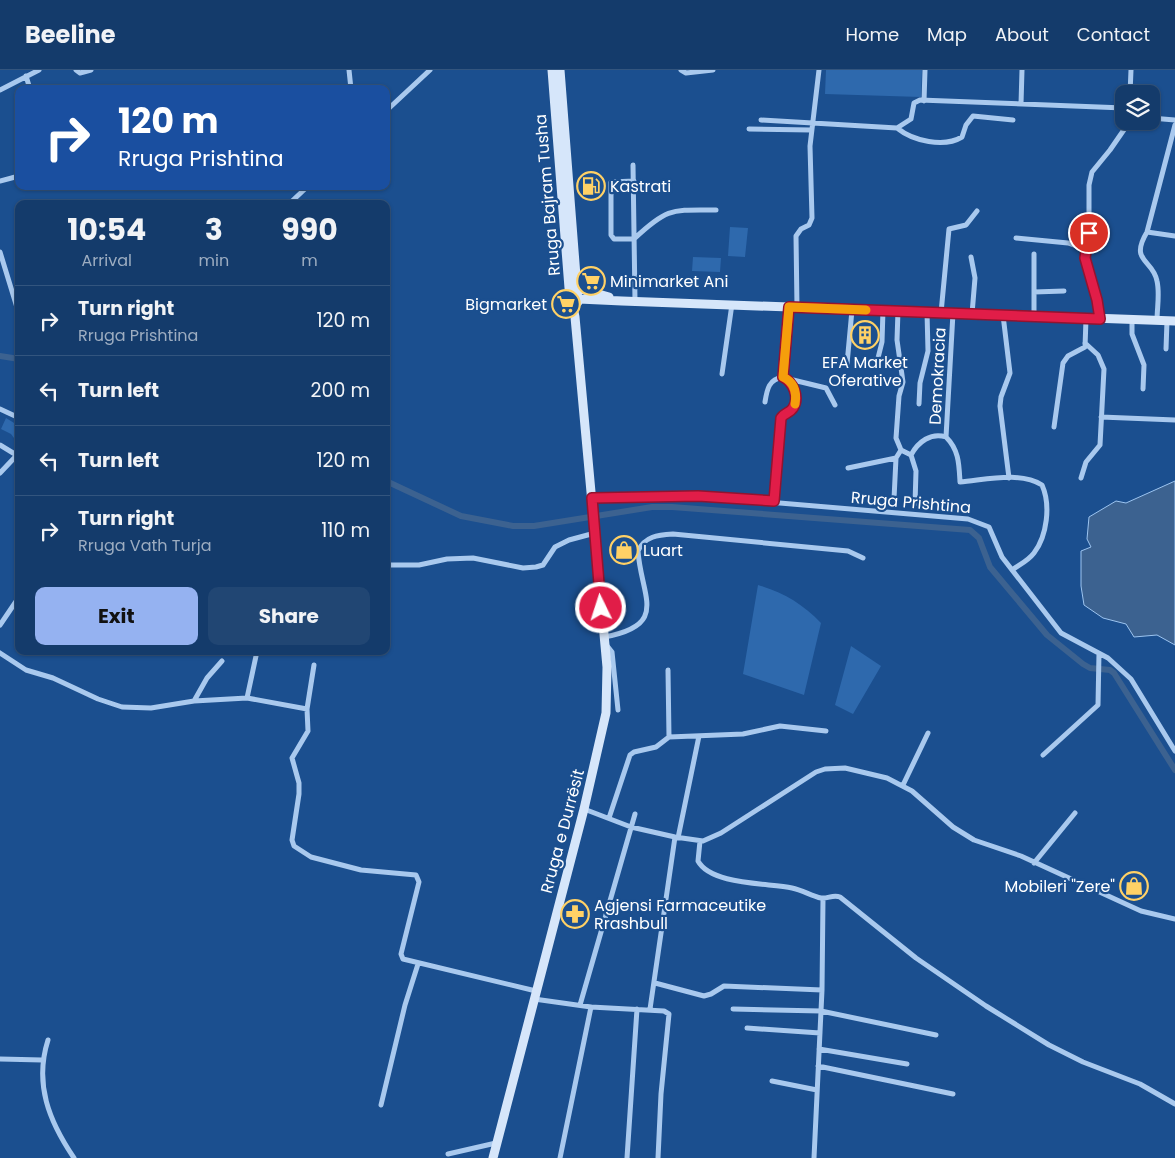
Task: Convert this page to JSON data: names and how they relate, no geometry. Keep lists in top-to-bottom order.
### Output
{
  "streets": {
    "main road": ["Rruga Bajram Tusha", "Rruga e Durrësit"],
    "street": ["Demokracia", "Rruga Prishtina"]
  },
  "crossings": [
    ["Rruga Bajram Tusha", "Rruga Prishtina"],
    ["Rruga Bajram Tusha", "Rruga e Durrësit"],
    ["Rruga Prishtina", "Rruga e Durrësit"]
  ],
  "places": {
    "fuel station": ["Kastrati"],
    "supermarket": ["Minimarket Ani", "Bigmarket"],
    "building": ["EFA Market Oferative"],
    "shop": ["Luart", "Mobileri \"Zere\""],
    "pharmacy": ["Agjensi Farmaceutike Rrashbull"]
  },
  "page": {
    "header": "Beeline",
    "nav": [
      "Home",
      "Map",
      "About",
      "Contact"
    ],
    "turn": ["120 m", "Rruga Prishtina"],
    "eta": [
      "10:54",
      "Arrival",
      "3",
      "min",
      "990",
      "m"
    ],
    "list": [
      {
        "name": "Turn right",
        "note": "Rruga Prishtina",
        "value": "120 m"
      },
      {
        "name": "Turn left",
        "value": "200 m"
      },
      {
        "name": "Turn left",
        "value": "120 m"
      },
      {
        "name": "Turn right",
        "note": "Rruga Vath Turja",
        "value": "110 m"
      }
    ],
    "buttons": ["Exit", "Share"]
  }
}
